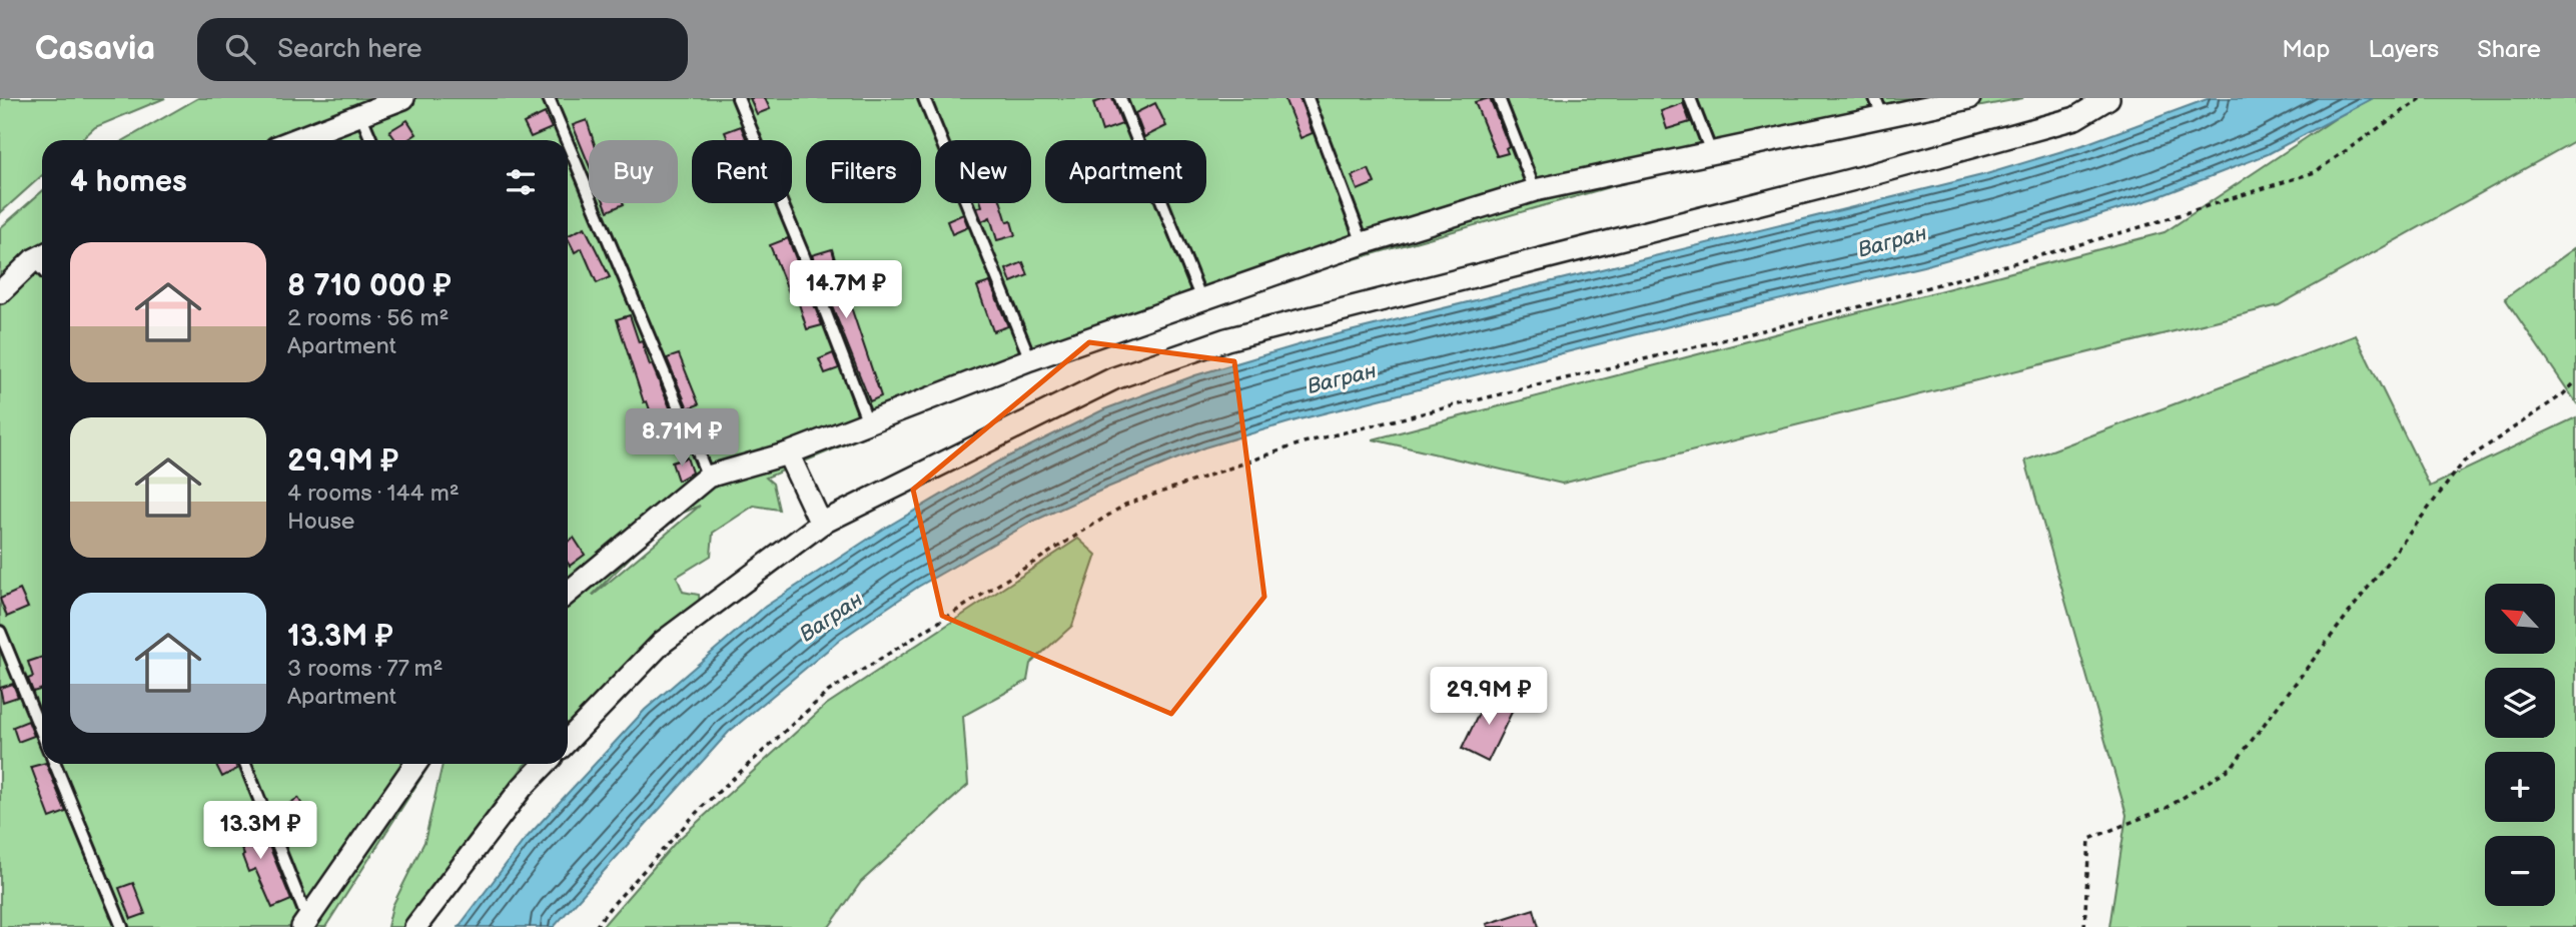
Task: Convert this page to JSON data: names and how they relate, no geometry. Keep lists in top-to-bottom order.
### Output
{
  "water": ["Вагран"],
  "north": "top left",
  "page": {
    "header": "Casavia",
    "search": "Search here",
    "nav": ["Map", "Layers", "Share"],
    "chip": [
      "Buy",
      "Rent",
      "Filters",
      "New",
      "Apartment"
    ],
    "heading": "4 homes",
    "list": [
      {
        "name": "8 710 000 ₽",
        "note": "2 rooms · 56 m² · Apartment"
      },
      {
        "name": "29.9M ₽",
        "note": "4 rooms · 144 m² · House"
      },
      {
        "name": "13.3M ₽",
        "note": "3 rooms · 77 m² · Apartment"
      }
    ],
    "price": [
      "14.7M ₽",
      "8.71M ₽",
      "29.9M ₽",
      "13.3M ₽"
    ],
    "map_buttons": ["+", "−"]
  }
}
